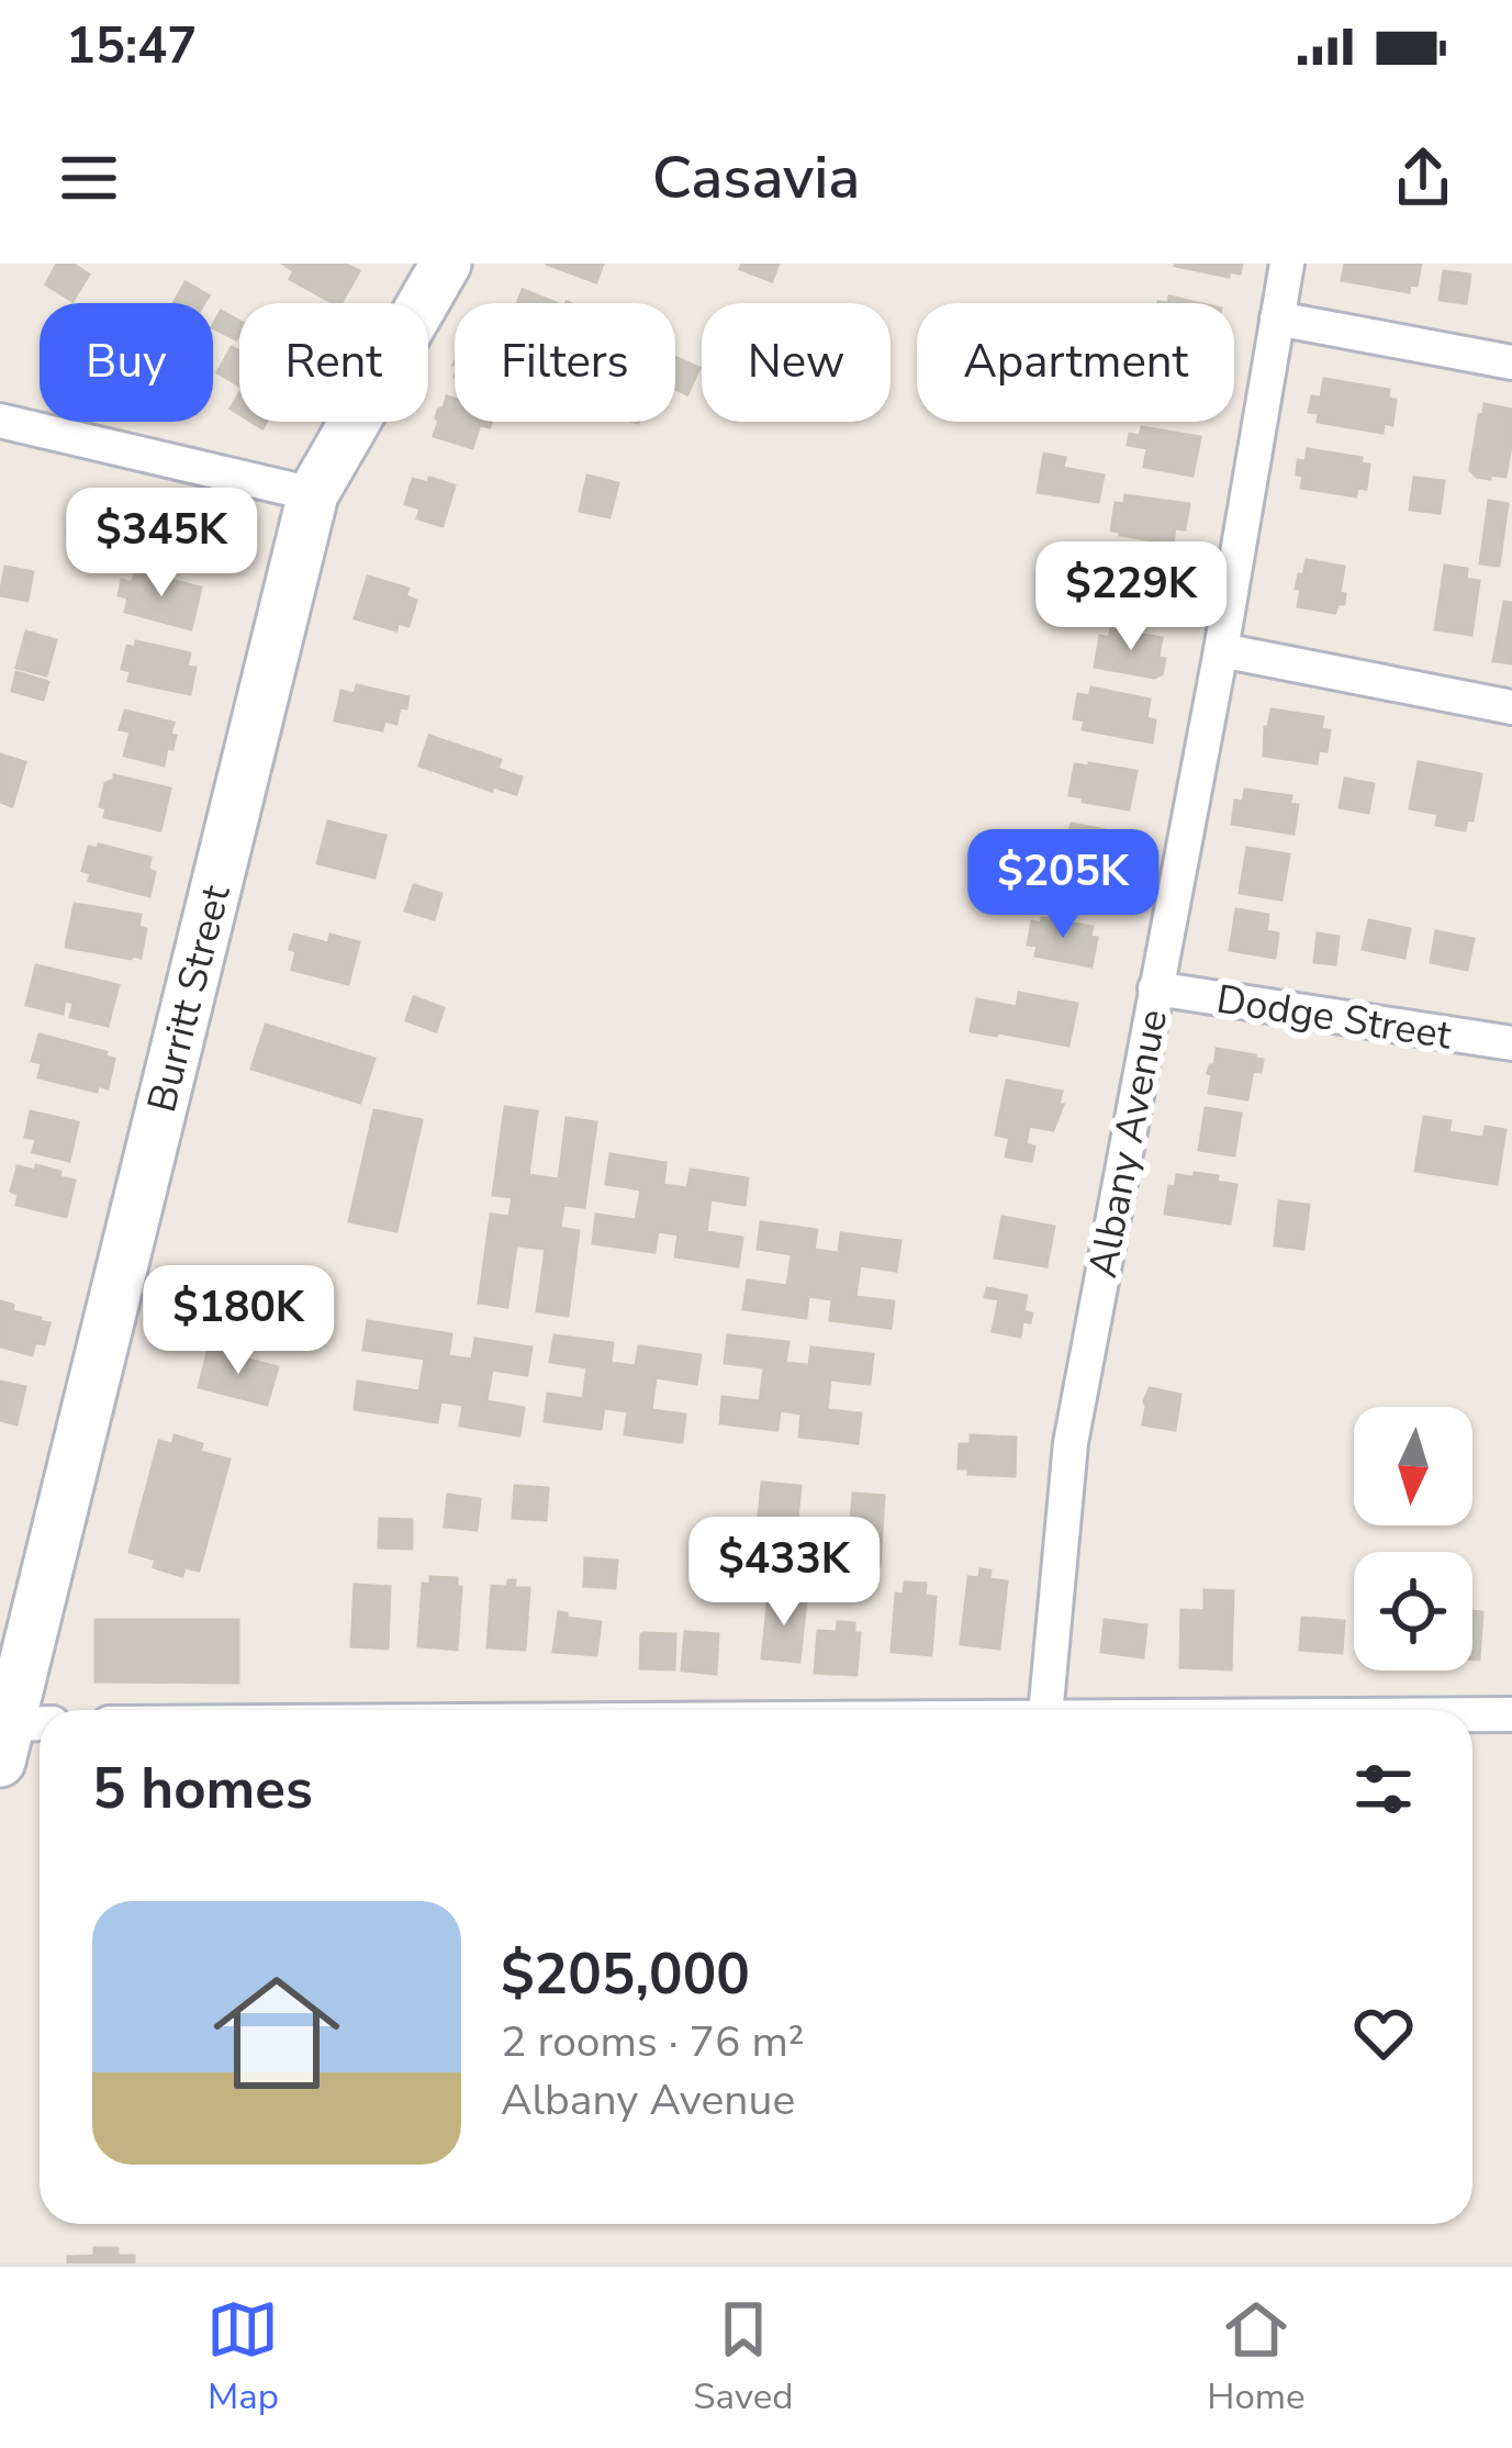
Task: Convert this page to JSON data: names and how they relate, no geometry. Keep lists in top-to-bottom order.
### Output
{
  "streets": {
    "street": ["Burritt Street", "Dodge Street", "Albany Avenue"]
  },
  "crossings": [
    ["Dodge Street", "Albany Avenue"]
  ],
  "north": "bottom",
  "page": {
    "status": "15:47",
    "header": "Casavia",
    "chip": [
      "Buy",
      "Rent",
      "Filters",
      "New",
      "Apartment"
    ],
    "price": [
      "$345K",
      "$229K",
      "$205K",
      "$180K",
      "$433K"
    ],
    "heading": "5 homes",
    "list": [
      {
        "name": "$205,000",
        "note": "2 rooms · 76 m² · Albany Avenue"
      }
    ],
    "tabs": ["Map", "Saved", "Home"]
  }
}
